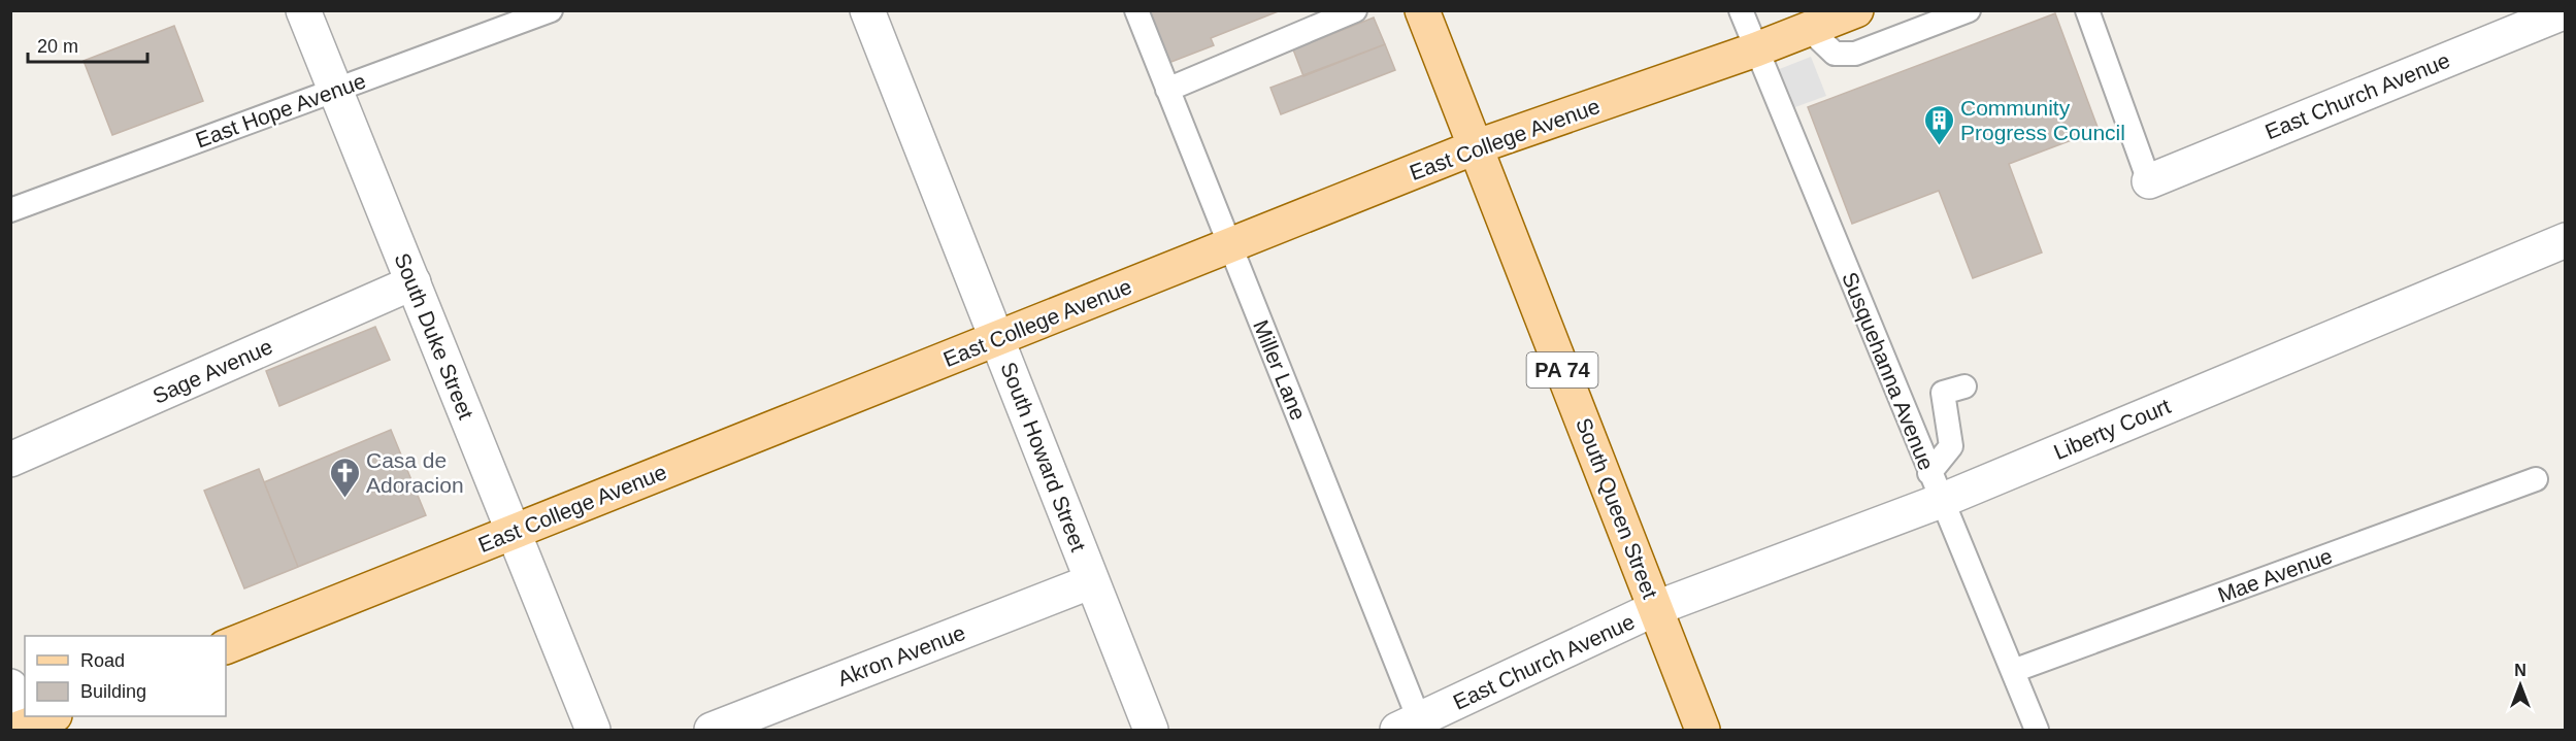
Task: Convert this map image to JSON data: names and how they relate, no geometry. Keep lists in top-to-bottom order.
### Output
{
  "streets": {
    "main road": ["East College Avenue", "PA 74", "South Queen Street"],
    "street": [
      "East Church Avenue",
      "South Duke Street",
      "Sage Avenue",
      "Liberty Court",
      "South Howard Street",
      "Akron Avenue"
    ],
    "lane": [
      "East Hope Avenue",
      "Miller Lane",
      "Susquehanna Avenue",
      "Mae Avenue"
    ]
  },
  "crossings": [
    ["East Church Avenue", "Miller Lane"],
    ["East Church Avenue", "Liberty Court"],
    ["East Church Avenue", "South Queen Street"],
    ["East Hope Avenue", "South Duke Street"],
    ["East College Avenue", "South Duke Street"],
    ["East College Avenue", "Miller Lane"],
    ["East College Avenue", "Susquehanna Avenue"],
    ["East College Avenue", "South Howard Street"],
    ["East College Avenue", "South Queen Street"],
    ["South Duke Street", "Sage Avenue"],
    ["Susquehanna Avenue", "Liberty Court"],
    ["Susquehanna Avenue", "Mae Avenue"],
    ["Liberty Court", "South Queen Street"],
    ["South Howard Street", "Akron Avenue"]
  ],
  "places": {
    "building": ["Community Progress Council"],
    "church": ["Casa de Adoracion"]
  },
  "legend": ["Road", "Building"],
  "scale_bar": "20 m",
  "north": "top"
}
